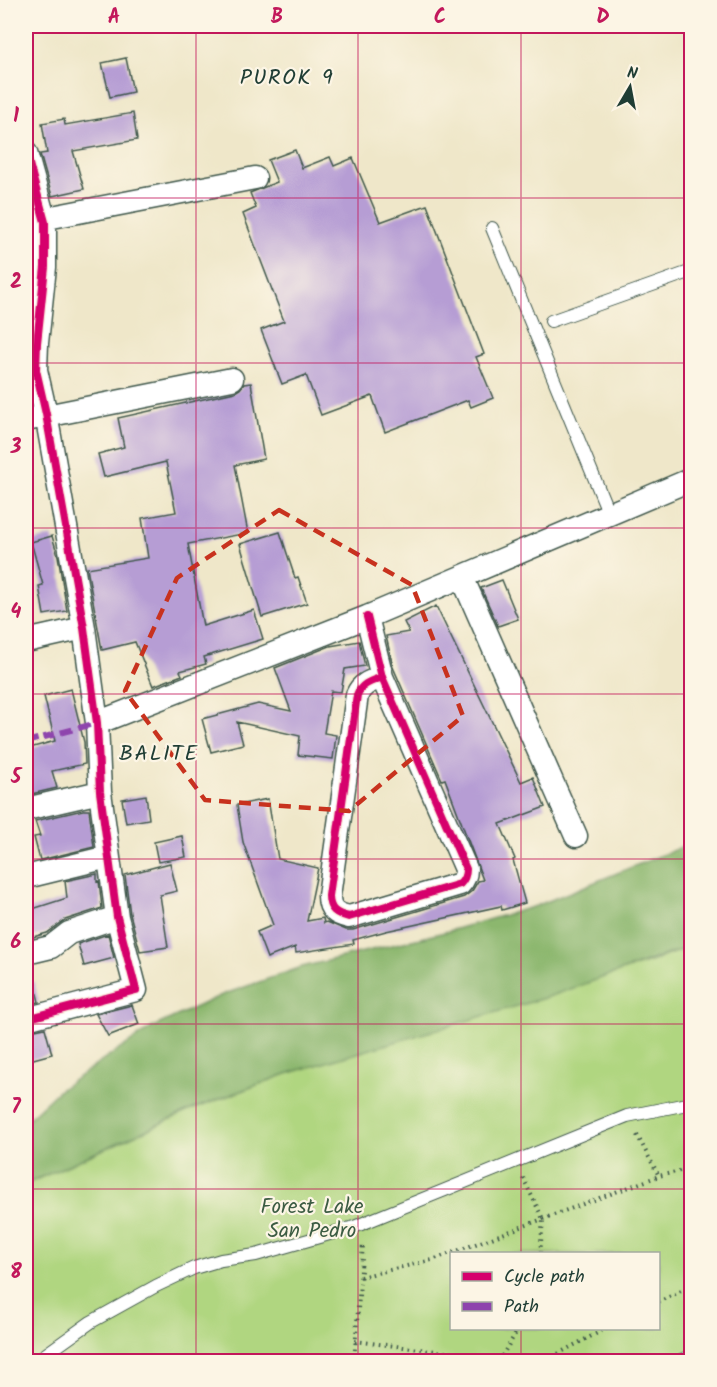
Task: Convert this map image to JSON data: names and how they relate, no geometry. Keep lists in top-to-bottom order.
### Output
{
  "districts": ["PUROK 9", "BALITE"],
  "parks": ["Forest Lake San Pedro"],
  "legend": ["Cycle path", "Path"],
  "north": "top",
  "grid": {
    "columns": [
      "A",
      "B",
      "C",
      "D"
    ],
    "rows": [
      "1",
      "2",
      "3",
      "4",
      "5",
      "6",
      "7",
      "8"
    ]
  }
}
